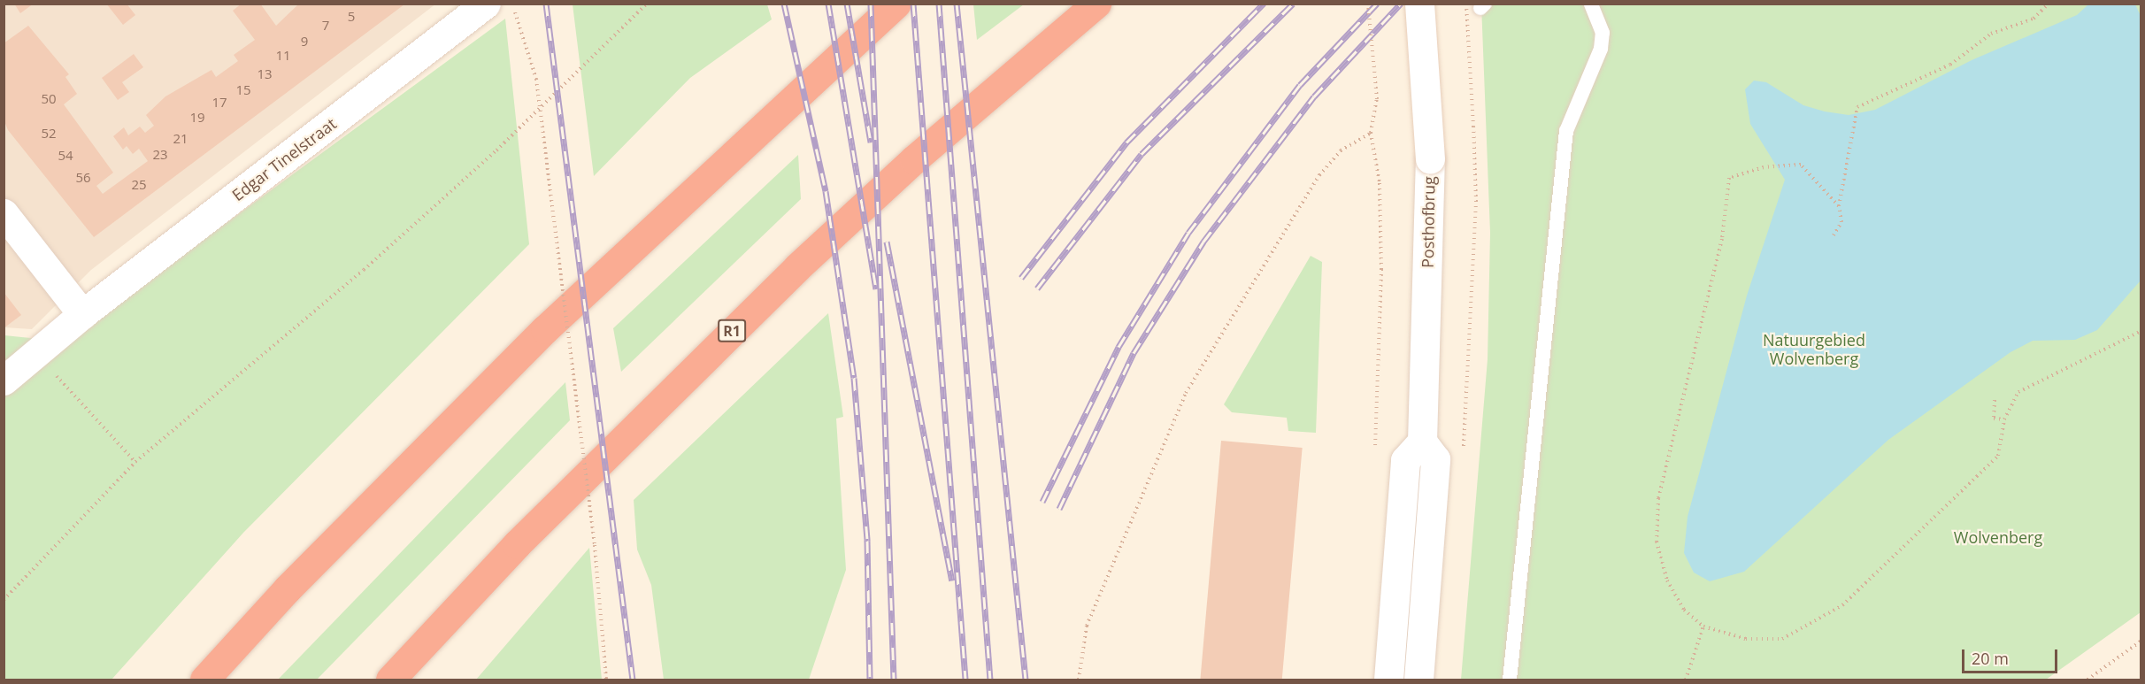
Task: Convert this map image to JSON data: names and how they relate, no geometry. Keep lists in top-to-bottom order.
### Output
{
  "streets": {
    "highway": ["R1"],
    "street": ["Edgar Tinelstraat", "Posthofbrug"]
  },
  "parks": ["Natuurgebied Wolvenberg", "Wolvenberg"],
  "house_numbers": [
    "5",
    "7",
    "9",
    "11",
    "13",
    "15",
    "50",
    "17",
    "19",
    "52",
    "21",
    "23",
    "54",
    "56",
    "25"
  ],
  "scale_bar": "20 m"
}
